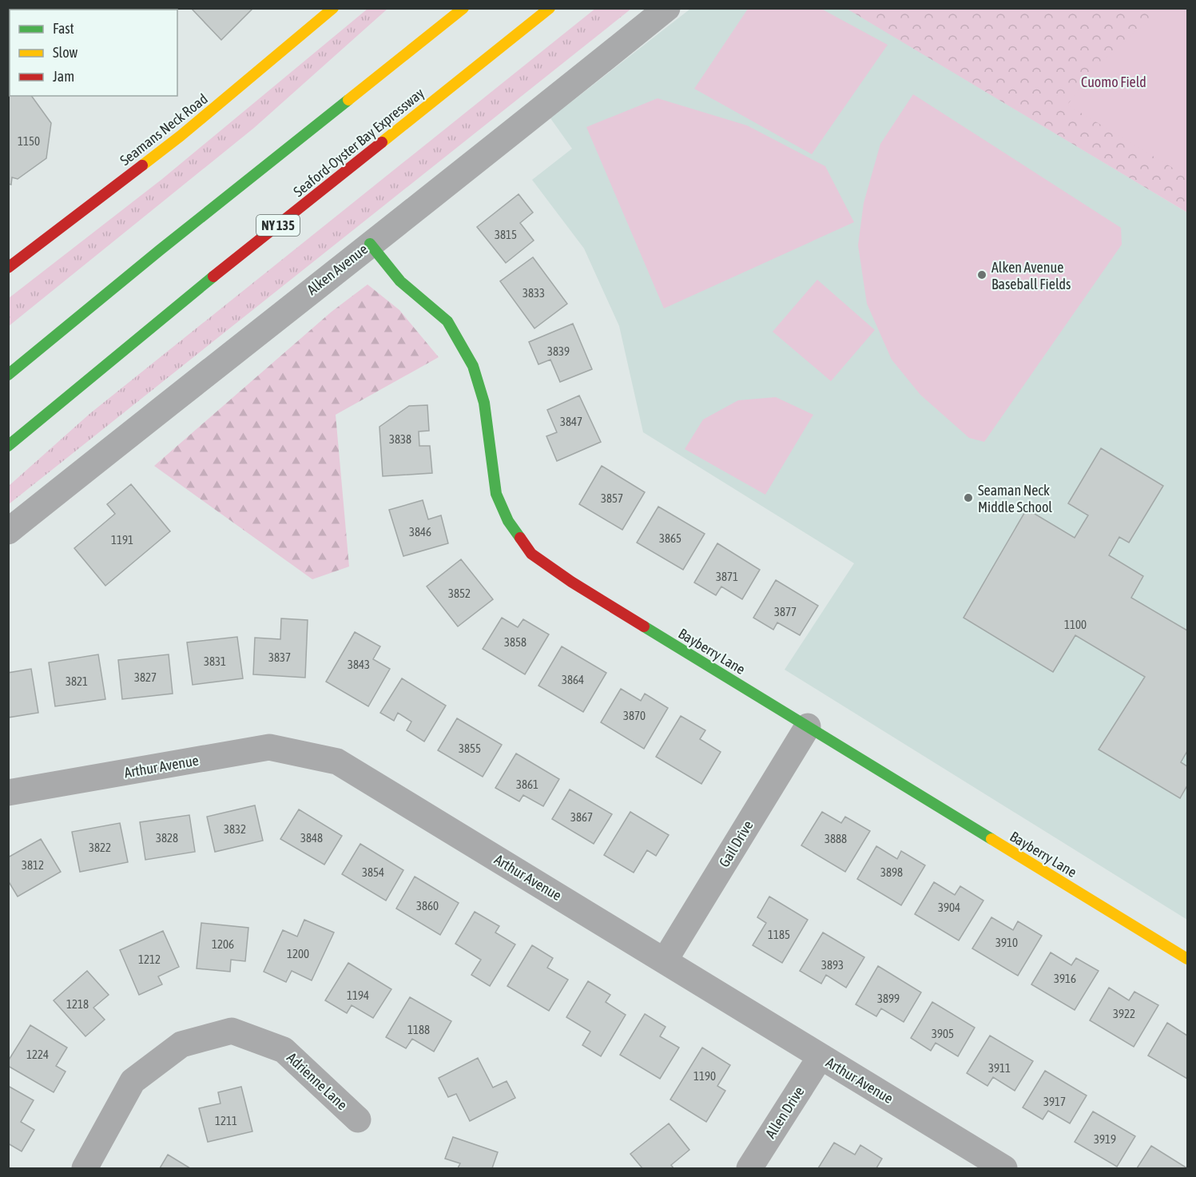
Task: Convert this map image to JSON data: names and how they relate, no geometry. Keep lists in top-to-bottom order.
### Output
{
  "streets": {
    "main road": [
      "Seamans Neck Road",
      "Seaford-Oyster Bay Expressway",
      "NY 135",
      "Bayberry Lane"
    ],
    "street": [
      "Alken Avenue",
      "Arthur Avenue",
      "Gail Drive",
      "Adrienne Lane",
      "Allen Drive"
    ]
  },
  "crossings": [
    ["Alken Avenue", "Bayberry Lane"],
    ["Bayberry Lane", "Gail Drive"],
    ["Arthur Avenue", "Gail Drive"],
    ["Arthur Avenue", "Allen Drive"]
  ],
  "parks": ["Cuomo Field"],
  "places": ["Alken Avenue Baseball Fields", "Seaman Neck Middle School"],
  "house_numbers": [
    "1150",
    "3815",
    "3833",
    "3839",
    "3847",
    "3838",
    "3857",
    "3846",
    "3865",
    "1191",
    "3871",
    "3852",
    "3877",
    "1100",
    "3858",
    "3837",
    "3831",
    "3843",
    "3827",
    "3864",
    "3821",
    "3870",
    "3855",
    "3861",
    "3867",
    "3832",
    "3828",
    "3848",
    "3888",
    "3822",
    "3812",
    "3854",
    "3898",
    "3860",
    "3904",
    "1185",
    "3910",
    "1206",
    "1200",
    "1212",
    "3893",
    "3916",
    "1194",
    "3899",
    "1218",
    "3922",
    "1188",
    "3905",
    "1224",
    "3911",
    "1190",
    "3917",
    "1211",
    "3919"
  ],
  "legend": ["Fast", "Slow", "Jam"]
}
